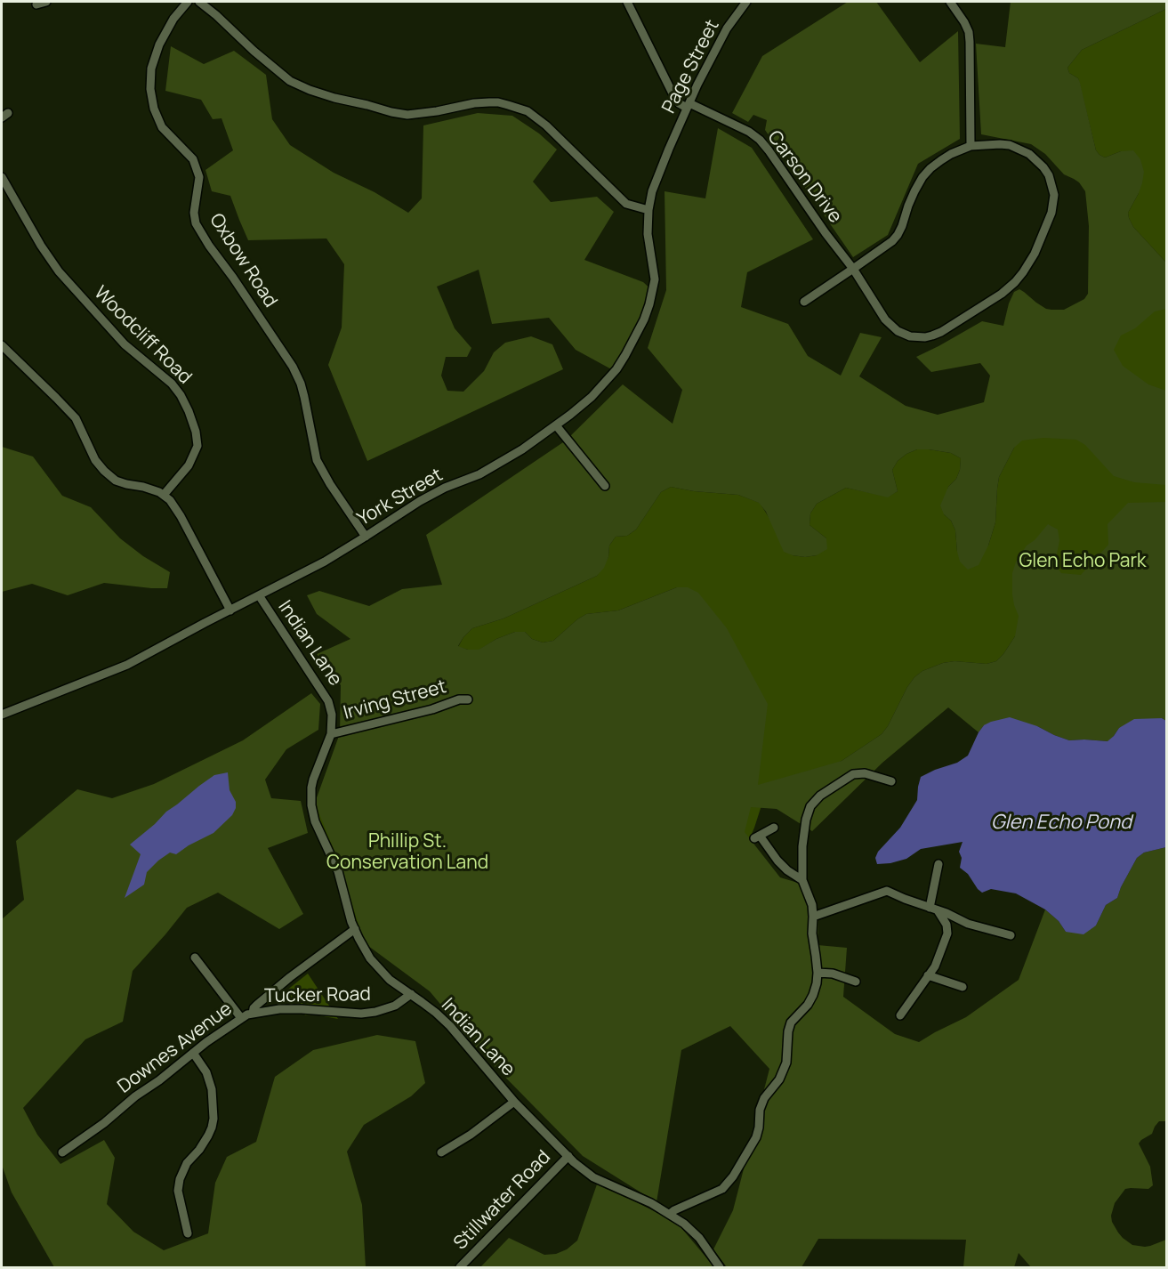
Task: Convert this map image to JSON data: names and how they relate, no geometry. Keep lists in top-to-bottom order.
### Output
{
  "streets": {
    "street": [
      "Page Street",
      "Carson Drive",
      "Oxbow Road",
      "Woodcliff Road",
      "York Street",
      "Indian Lane",
      "Irving Street",
      "Tucker Road",
      "Downes Avenue",
      "Stillwater Road"
    ]
  },
  "crossings": [
    ["Page Street", "Carson Drive"],
    ["Page Street", "York Street"],
    ["Oxbow Road", "York Street"],
    ["York Street", "Indian Lane"],
    ["Indian Lane", "Irving Street"],
    ["Indian Lane", "Tucker Road"],
    ["Indian Lane", "Downes Avenue"],
    ["Indian Lane", "Stillwater Road"],
    ["Tucker Road", "Downes Avenue"]
  ],
  "water": ["Glen Echo Pond"],
  "parks": ["Glen Echo Park", "Phillip St. Conservation Land"]
}
